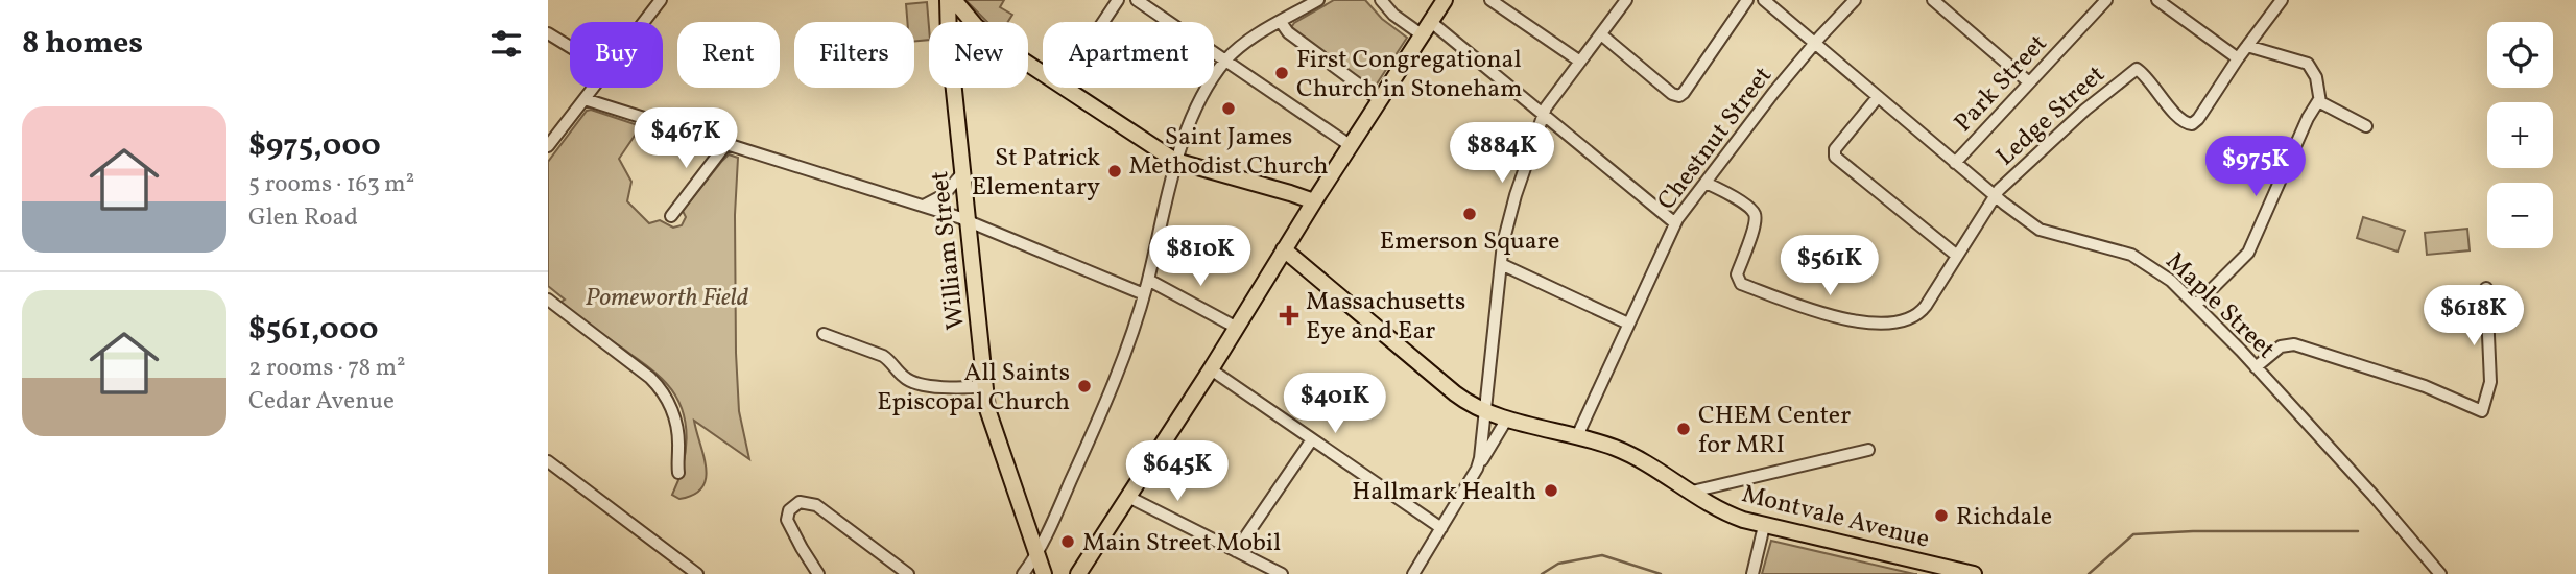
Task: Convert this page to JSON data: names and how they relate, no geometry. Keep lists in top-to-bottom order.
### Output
{
  "streets": {
    "main road": ["William Street", "Montvale Avenue"],
    "street": [
      "Park Street",
      "Ledge Street",
      "Chestnut Street",
      "Maple Street"
    ]
  },
  "crossings": [
    ["Park Street", "Maple Street"],
    ["Ledge Street", "Chestnut Street"],
    ["Ledge Street", "Maple Street"],
    ["Chestnut Street", "Maple Street"],
    ["Chestnut Street", "Montvale Avenue"]
  ],
  "parks": ["Pomeworth Field"],
  "places": {
    "other": [
      "First Congregational Church in Stoneham",
      "Saint James Methodist Church",
      "St Patrick Elementary",
      "Emerson Square",
      "All Saints Episcopal Church",
      "CHEM Center for MRI",
      "Hallmark Health",
      "Richdale",
      "Main Street Mobil"
    ],
    "health": ["Massachusetts Eye and Ear"]
  },
  "page": {
    "heading": "8 homes",
    "map_buttons": ["+", "−"],
    "chip": [
      "Buy",
      "Rent",
      "Filters",
      "New",
      "Apartment"
    ],
    "list": [
      {
        "name": "$975,000",
        "note": "5 rooms · 163 m² · Glen Road"
      },
      {
        "name": "$561,000",
        "note": "2 rooms · 78 m² · Cedar Avenue"
      }
    ],
    "price": [
      "$467K",
      "$884K",
      "$975K",
      "$810K",
      "$561K",
      "$618K",
      "$401K",
      "$645K"
    ]
  }
}
